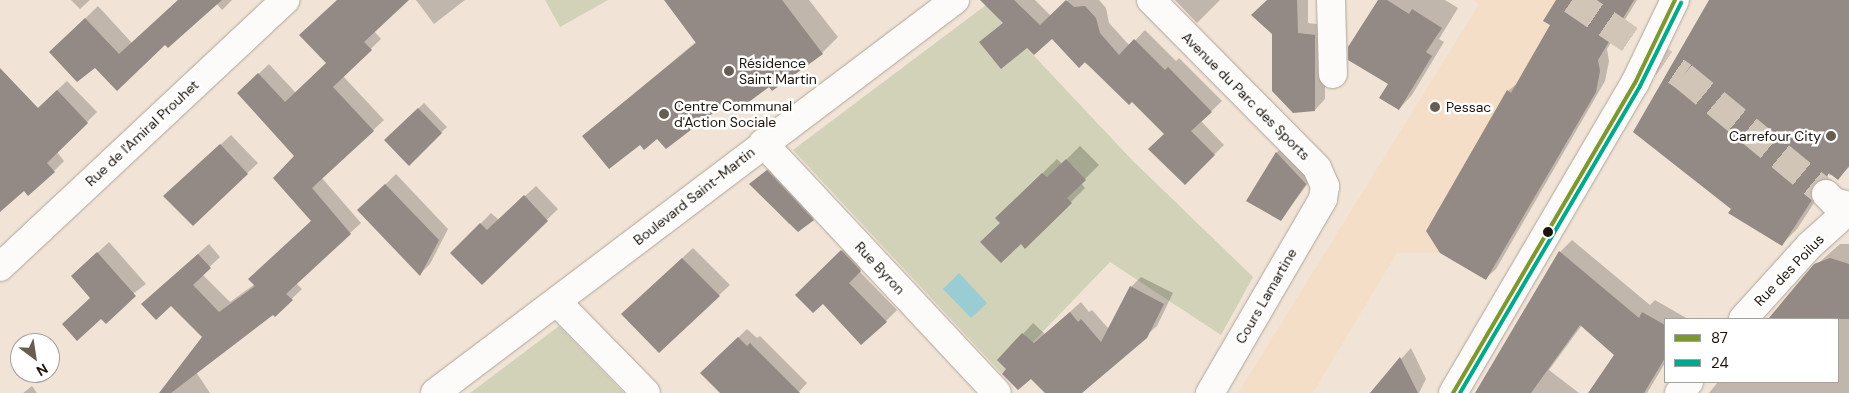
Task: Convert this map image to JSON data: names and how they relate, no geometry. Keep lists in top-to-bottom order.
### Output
{
  "streets": {
    "street": [
      "Avenue du Parc des Sports",
      "Rue de l'Amiral Prouhet",
      "Boulevard Saint-Martin",
      "Rue Byron",
      "Rue des Poilus",
      "Cours Lamartine"
    ]
  },
  "crossings": [
    ["Avenue du Parc des Sports", "Cours Lamartine"],
    ["Boulevard Saint-Martin", "Rue Byron"]
  ],
  "places": [
    "Résidence Saint Martin",
    "Pessac",
    "Centre Communal d'Action Sociale",
    "Carrefour City"
  ],
  "lines": ["transit line 87", "transit line 24"],
  "legend": ["87", "24"],
  "north": "bottom right"
}
